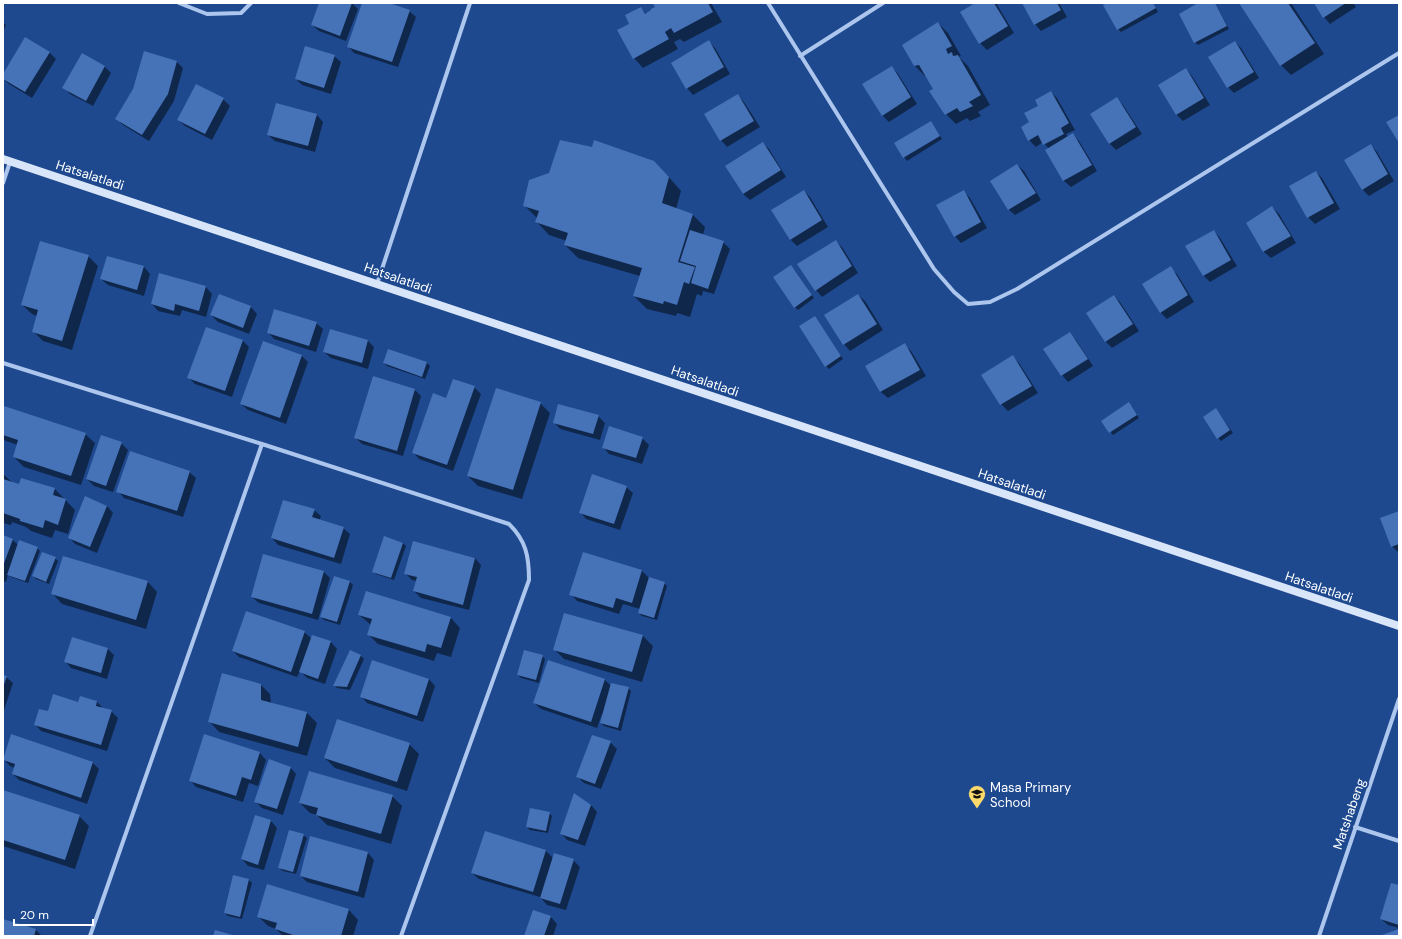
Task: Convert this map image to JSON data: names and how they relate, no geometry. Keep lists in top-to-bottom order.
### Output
{
  "streets": {
    "street": ["Hatsalatladi", "Matshabeng"]
  },
  "places": {
    "school or university": ["Masa Primary School"]
  },
  "scale_bar": "20 m"
}
